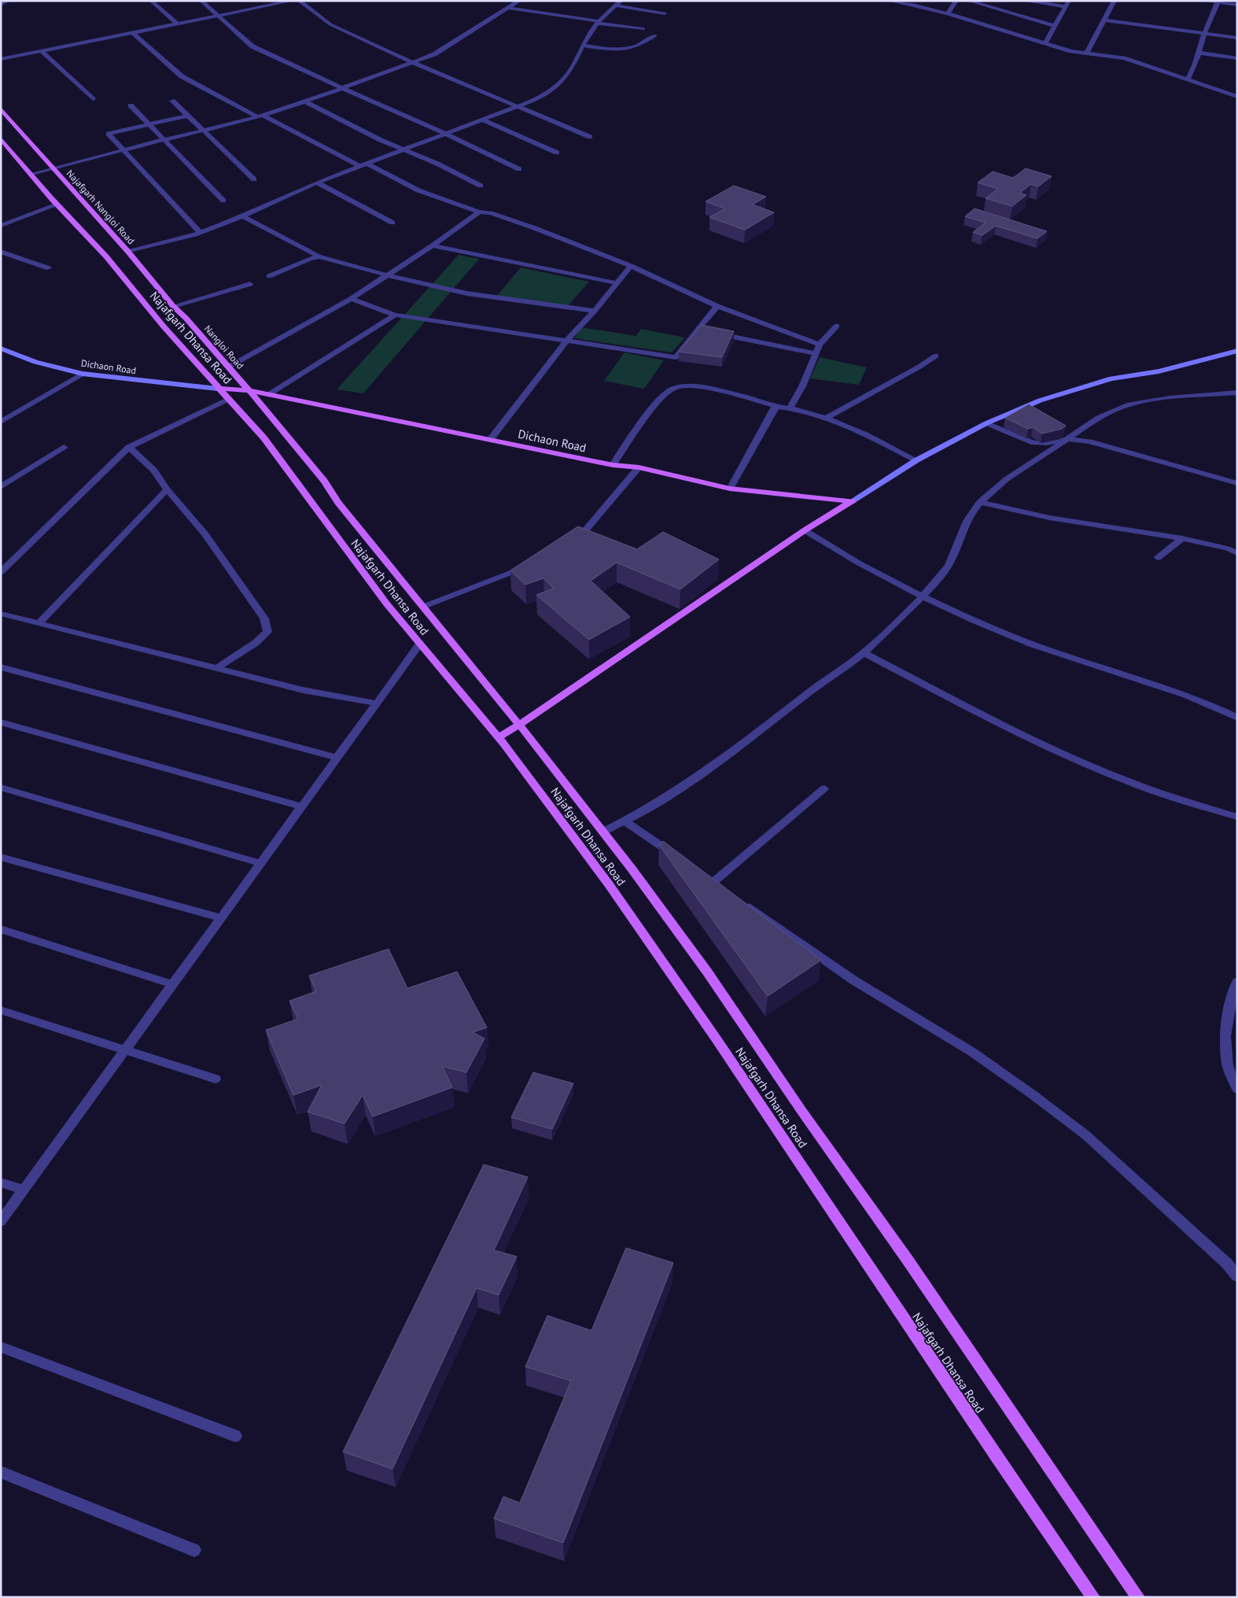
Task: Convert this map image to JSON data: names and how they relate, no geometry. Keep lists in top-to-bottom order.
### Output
{
  "streets": {
    "main road": [
      "Najafgarh Nangloi Road",
      "Najafgarh Dhansa Road",
      "Nangloi Road",
      "Dichaon Road"
    ]
  },
  "crossings": [
    ["Najafgarh Nangloi Road", "Nangloi Road"],
    ["Najafgarh Dhansa Road", "Dichaon Road"],
    ["Nangloi Road", "Dichaon Road"]
  ]
}
